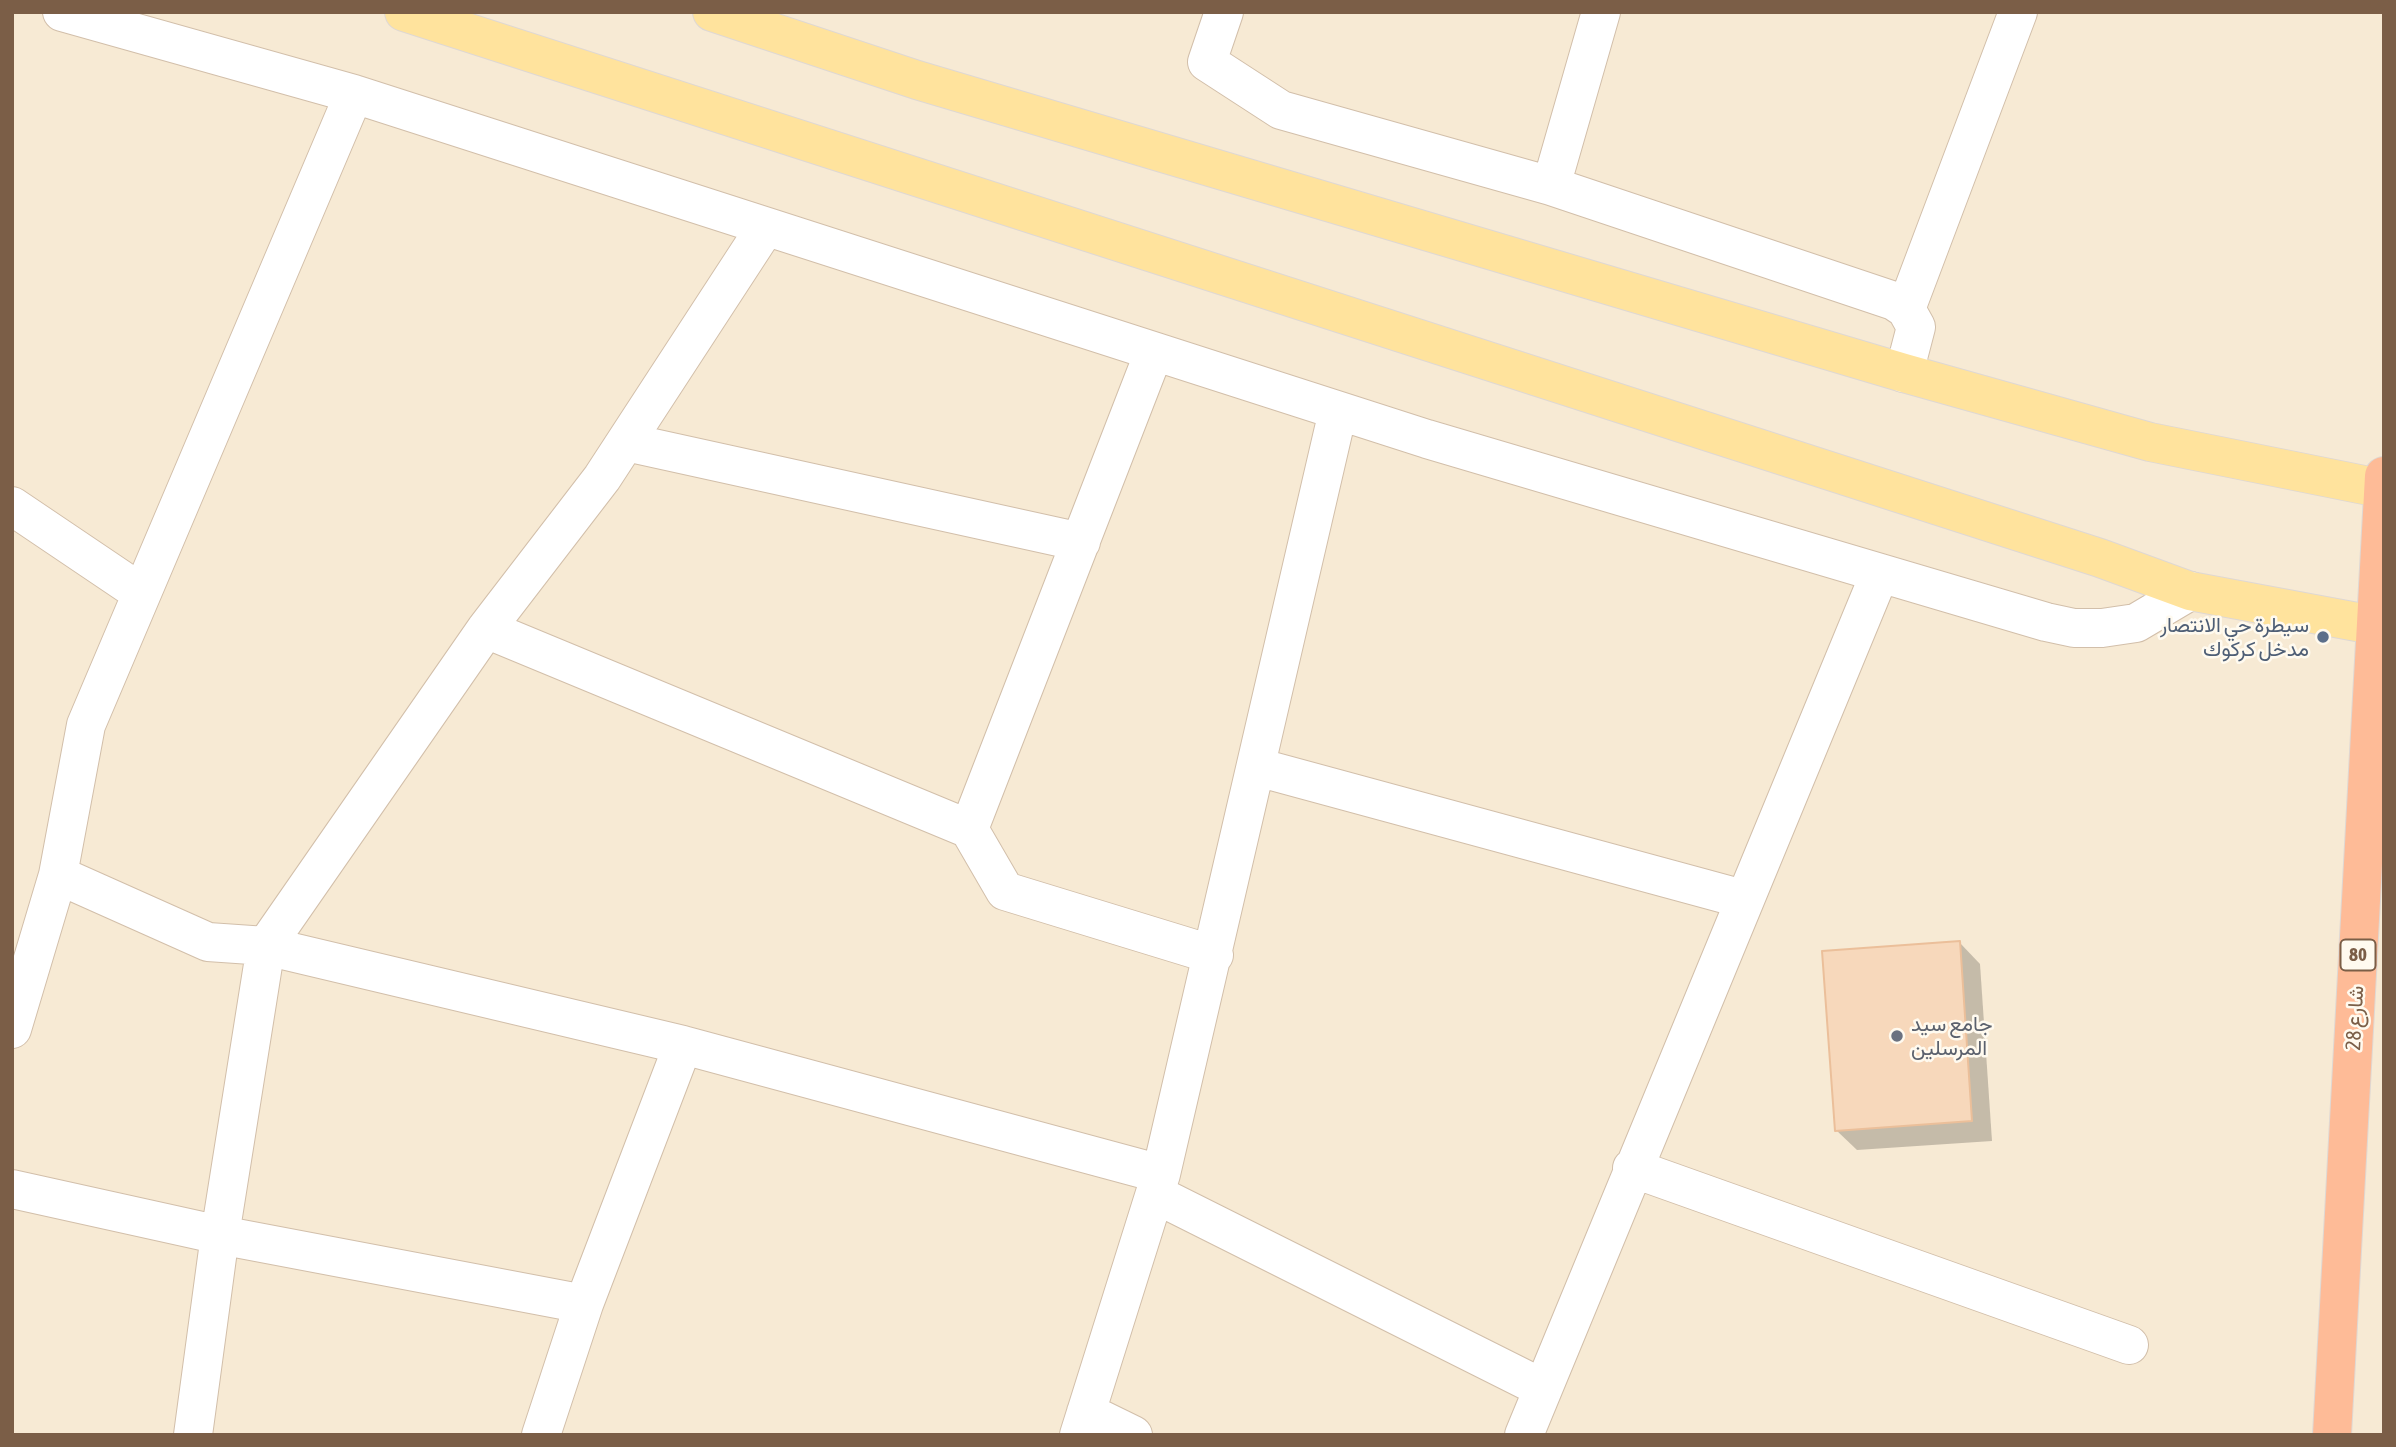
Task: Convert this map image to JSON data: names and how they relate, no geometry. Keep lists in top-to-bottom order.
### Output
{
  "streets": {
    "highway": ["80", "شارع 28"]
  },
  "places": ["سيطرة حي الانتصار مدخل كركوك", "جامع سيد المرسلين"]
}
